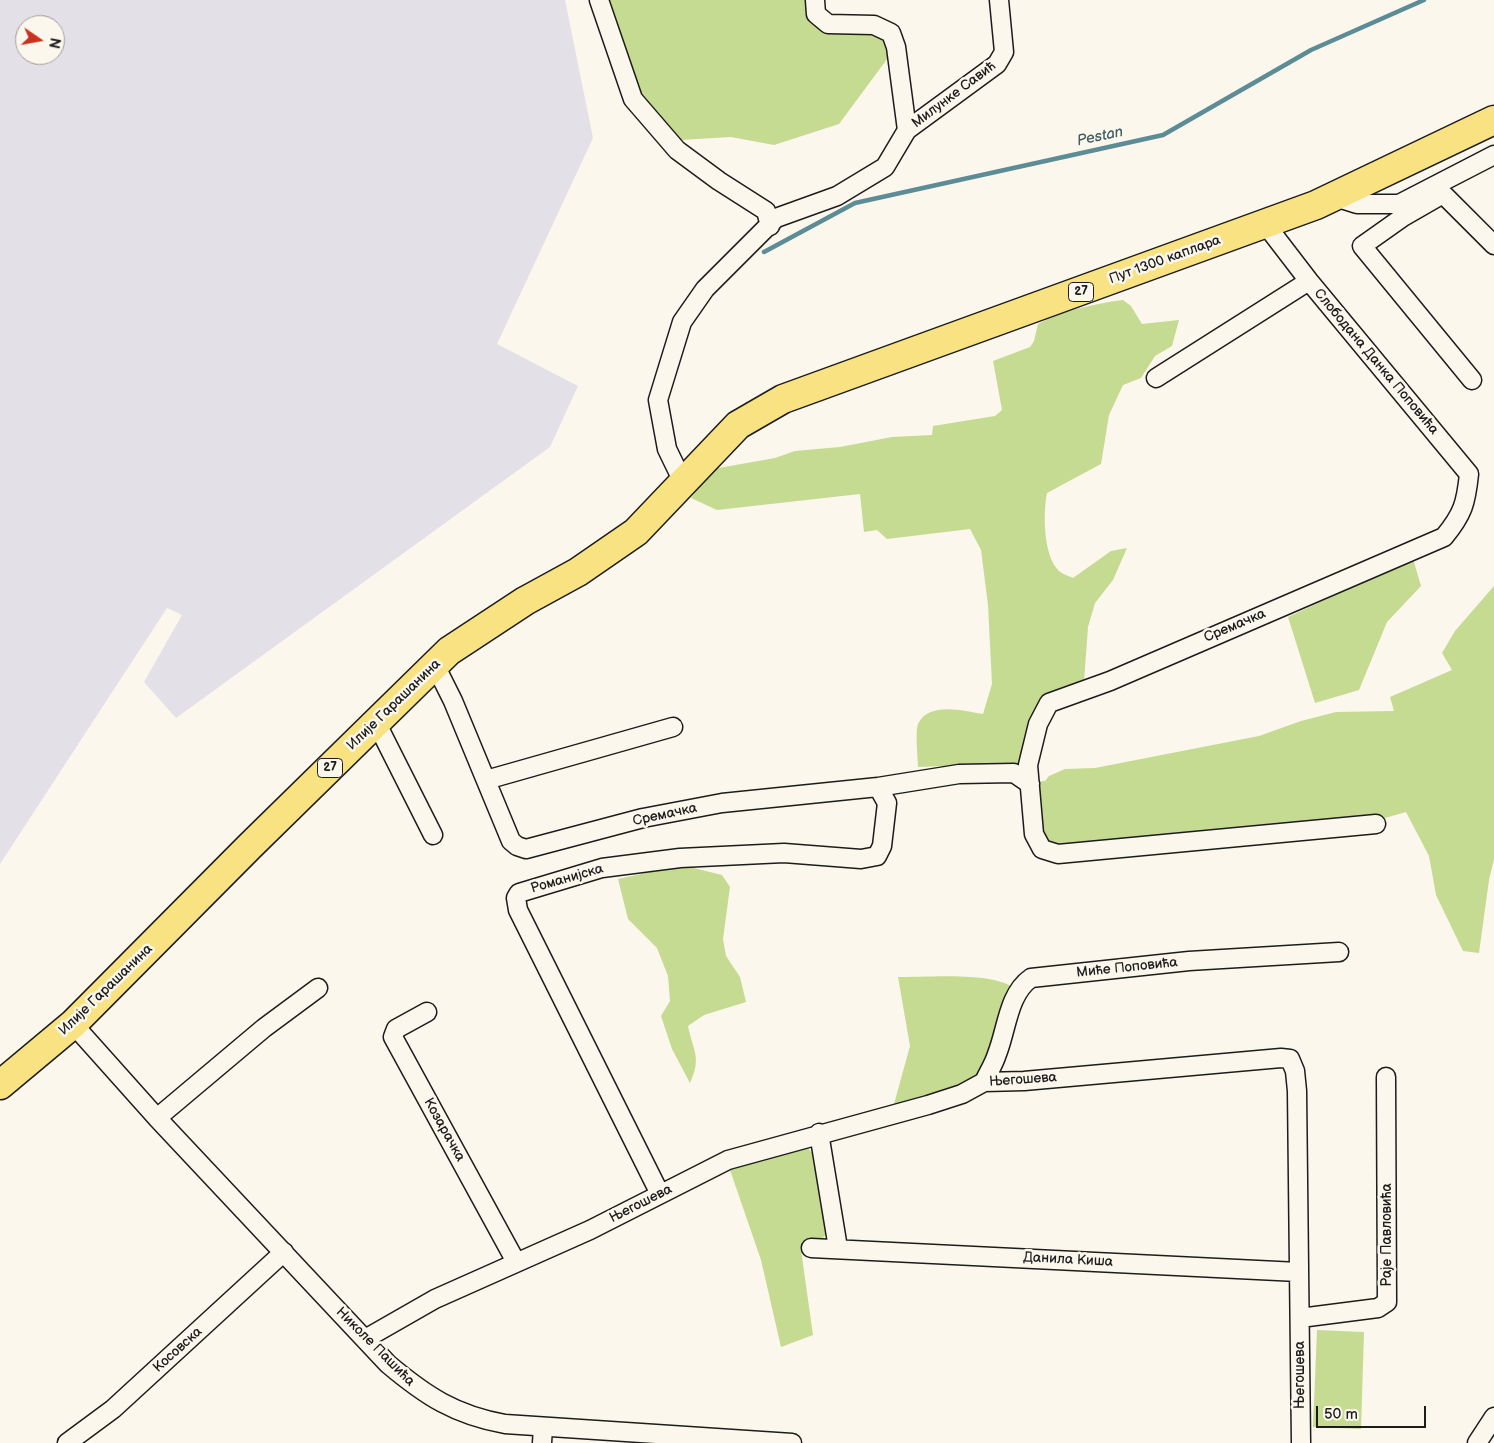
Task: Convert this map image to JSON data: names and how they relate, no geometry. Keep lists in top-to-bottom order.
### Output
{
  "streets": {
    "main road": ["Пут 1300 каплара", "27", "Илије Гарашанина"],
    "street": [
      "Милунке Савић",
      "Слободана Данка Поповића",
      "Сремачка",
      "Романијска",
      "Миће Поповића",
      "Његошева",
      "Козарачка",
      "Раје Павловића",
      "Данила Киша",
      "Николе Пашића",
      "Косовска"
    ]
  },
  "crossings": [
    ["Пут 1300 каплара", "Слободана Данка Поповића"],
    ["Пут 1300 каплара", "Илије Гарашанина"],
    ["Слободана Данка Поповића", "Сремачка"],
    ["Сремачка", "Илије Гарашанина"],
    ["Сремачка", "Романијска"],
    ["Илије Гарашанина", "Николе Пашића"],
    ["Романијска", "Његошева"],
    ["Миће Поповића", "Његошева"],
    ["Његошева", "Козарачка"],
    ["Његошева", "Раје Павловића"],
    ["Његошева", "Данила Киша"],
    ["Његошева", "Николе Пашића"],
    ["Николе Пашића", "Косовска"]
  ],
  "water": ["Pestan"],
  "scale_bar": "50 m",
  "north": "right"
}
